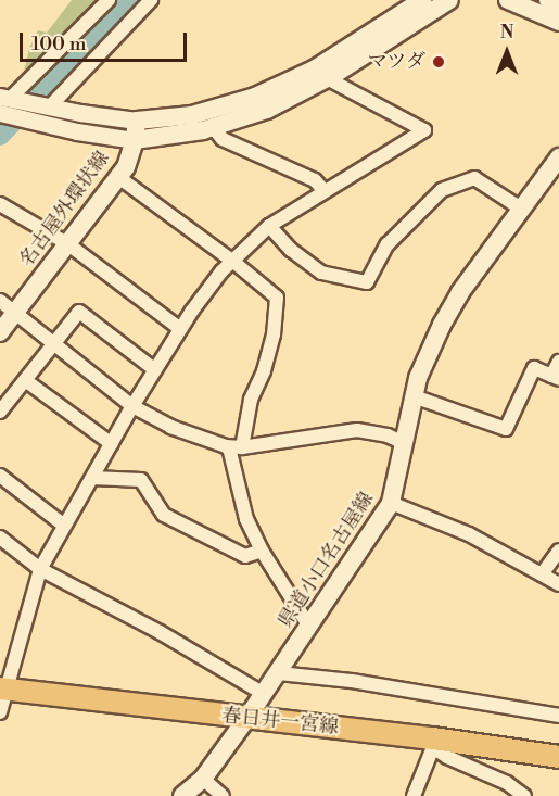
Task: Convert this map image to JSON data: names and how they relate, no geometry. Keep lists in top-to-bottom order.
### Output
{
  "streets": {
    "main road": ["名古屋外環状線", "県道小口名古屋線", "春日井一宮線"]
  },
  "crossings": [
    ["県道小口名古屋線", "春日井一宮線"]
  ],
  "places": ["マツダ"],
  "scale_bar": "100 m",
  "north": "top"
}
